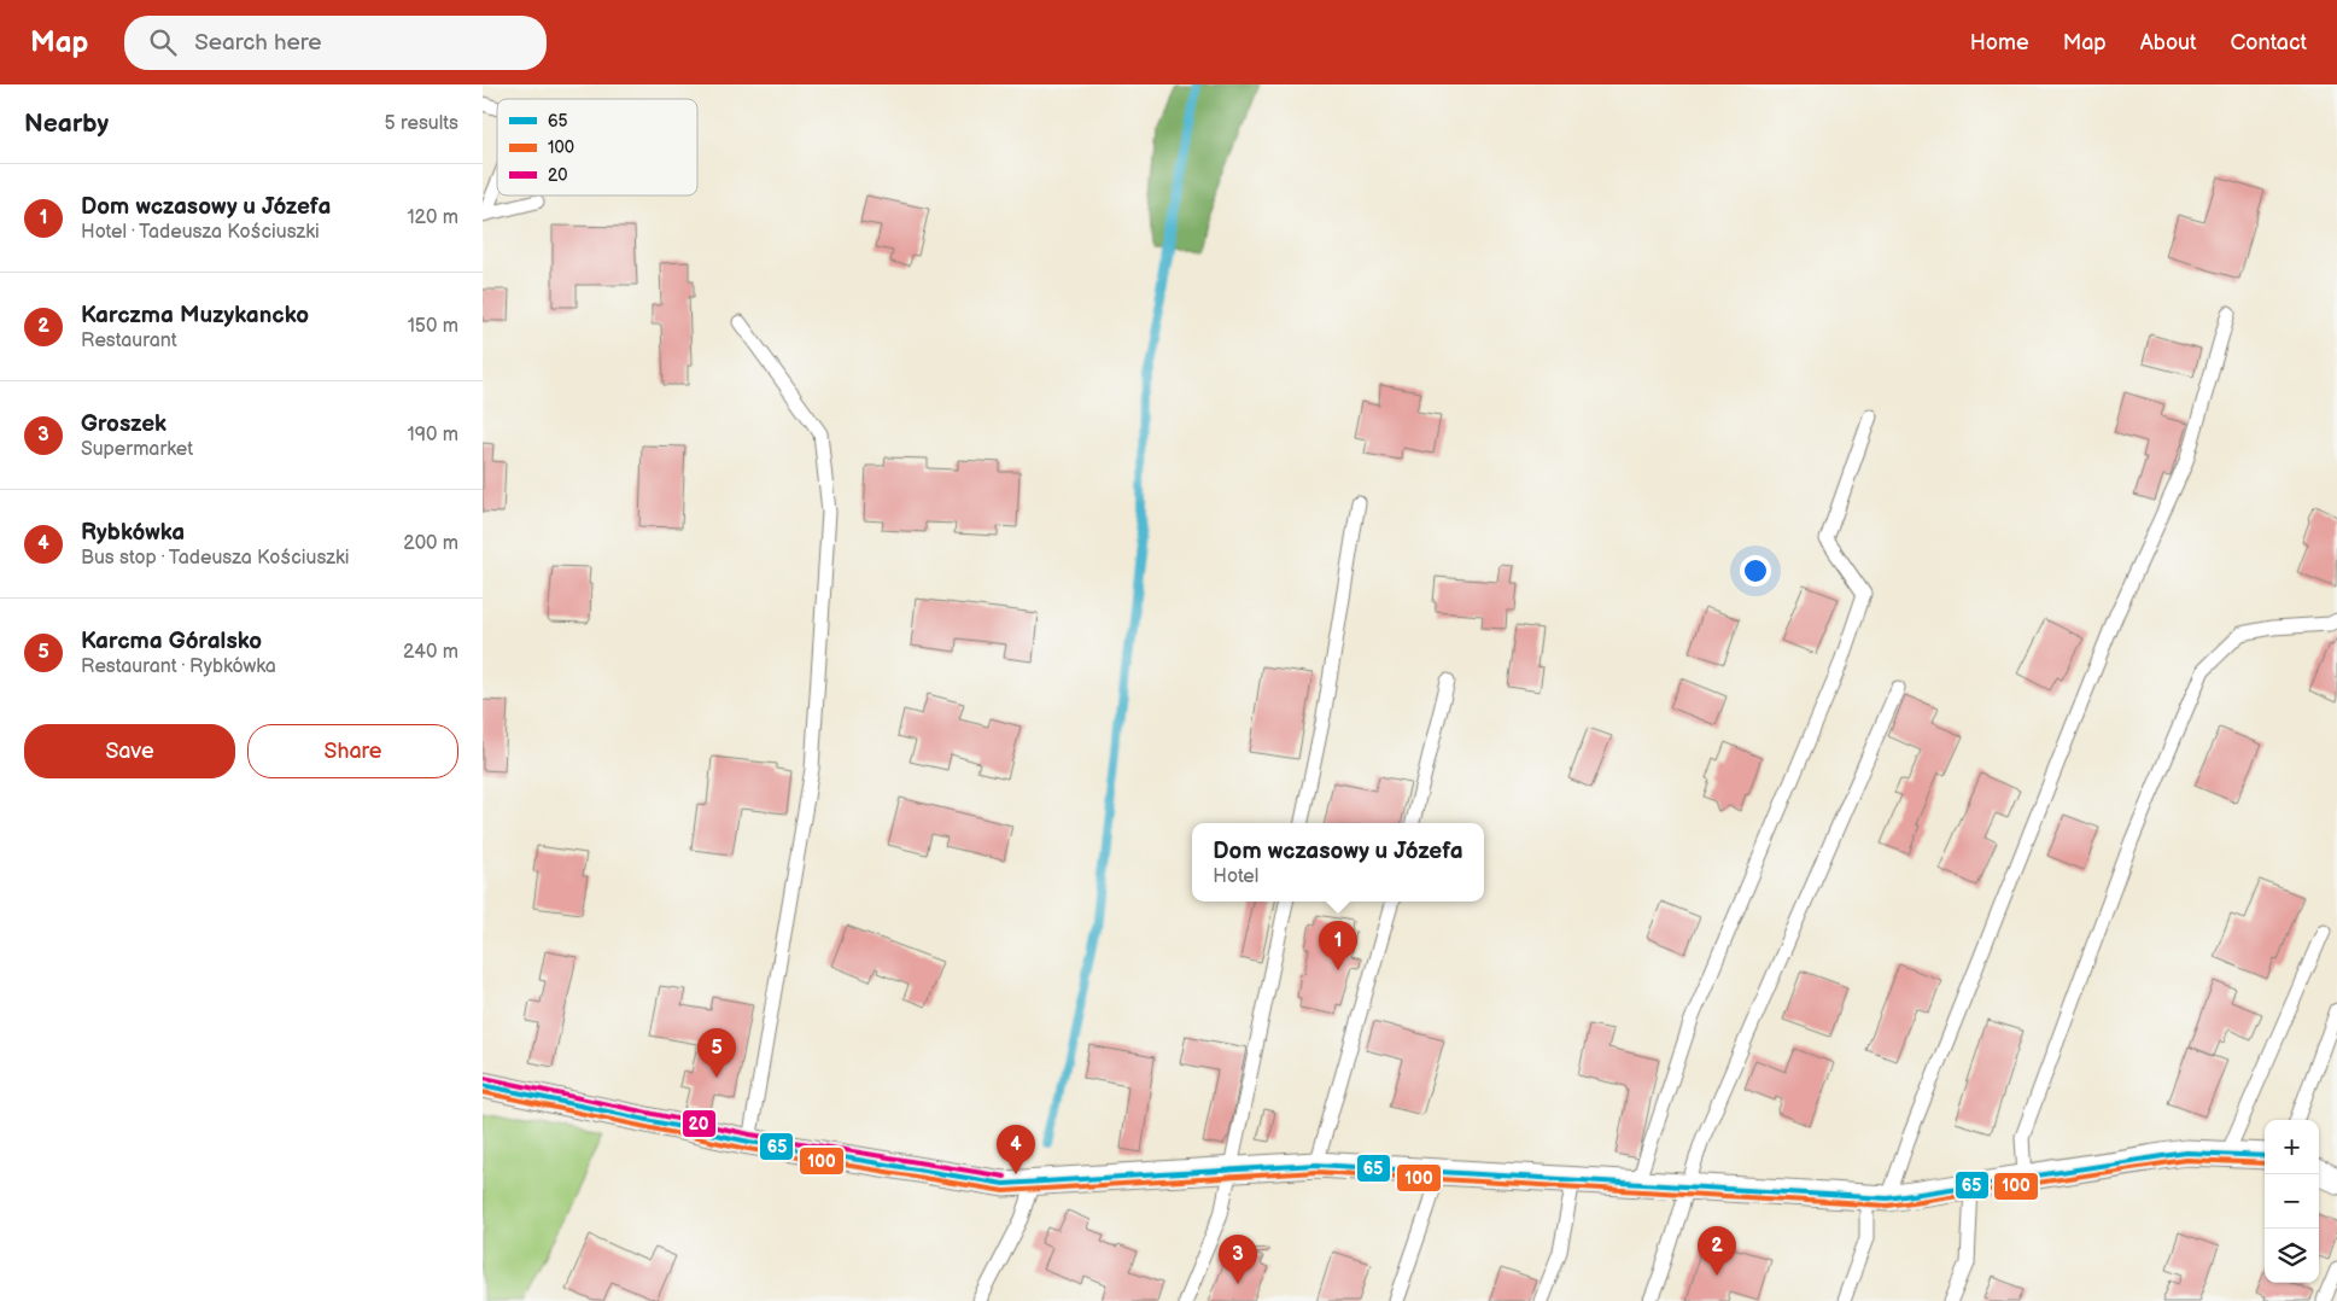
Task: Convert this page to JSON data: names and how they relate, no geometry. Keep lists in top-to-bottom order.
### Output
{
  "lines": ["transit line 20", "transit line 65", "transit line 100"],
  "legend": ["65", "100", "20"],
  "page": {
    "header": "Map",
    "search": "Search here",
    "nav": [
      "Home",
      "Map",
      "About",
      "Contact"
    ],
    "heading": ["Nearby", "5 results"],
    "list": [
      {
        "mark": "1",
        "name": "Dom wczasowy u Józefa",
        "note": "Hotel · Tadeusza Kościuszki",
        "value": "120 m"
      },
      {
        "mark": "2",
        "name": "Karczma Muzykancko",
        "note": "Restaurant",
        "value": "150 m"
      },
      {
        "mark": "3",
        "name": "Groszek",
        "note": "Supermarket",
        "value": "190 m"
      },
      {
        "mark": "4",
        "name": "Rybkówka",
        "note": "Bus stop · Tadeusza Kościuszki",
        "value": "200 m"
      },
      {
        "mark": "5",
        "name": "Karcma Góralsko",
        "note": "Restaurant · Rybkówka",
        "value": "240 m"
      }
    ],
    "buttons": ["Save", "Share"],
    "popup": ["Dom wczasowy u Józefa", "Hotel"],
    "pins": [
      "1",
      "5",
      "4",
      "2",
      "3"
    ],
    "map_buttons": ["+", "−"]
  }
}
